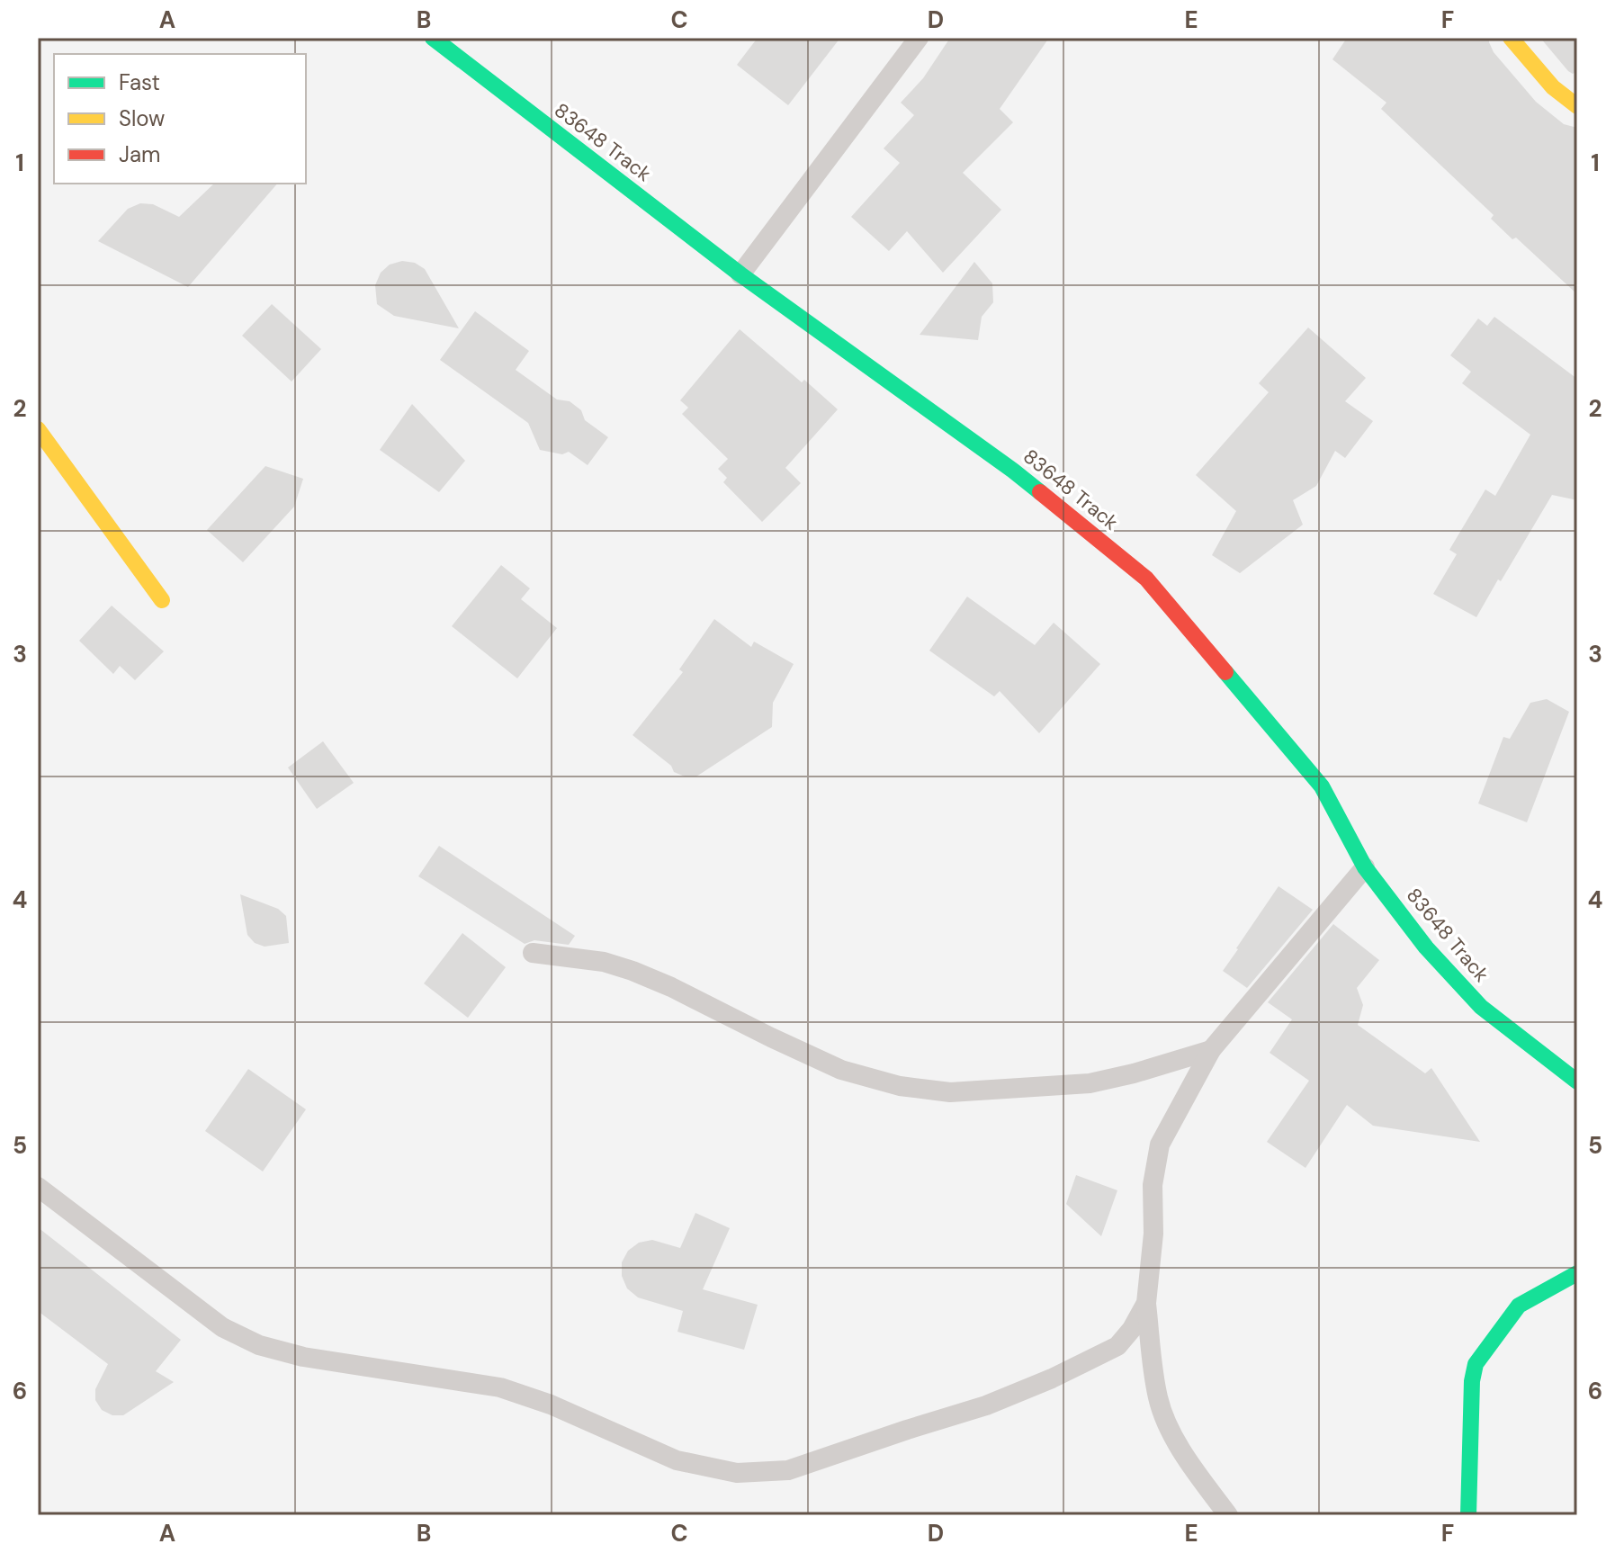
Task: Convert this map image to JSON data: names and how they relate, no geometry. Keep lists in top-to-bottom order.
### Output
{
  "streets": {
    "street": ["83648 Track"]
  },
  "legend": ["Fast", "Slow", "Jam"],
  "grid": {
    "columns": [
      "A",
      "B",
      "C",
      "D",
      "E",
      "F"
    ],
    "rows": [
      "1",
      "2",
      "3",
      "4",
      "5",
      "6"
    ]
  }
}
